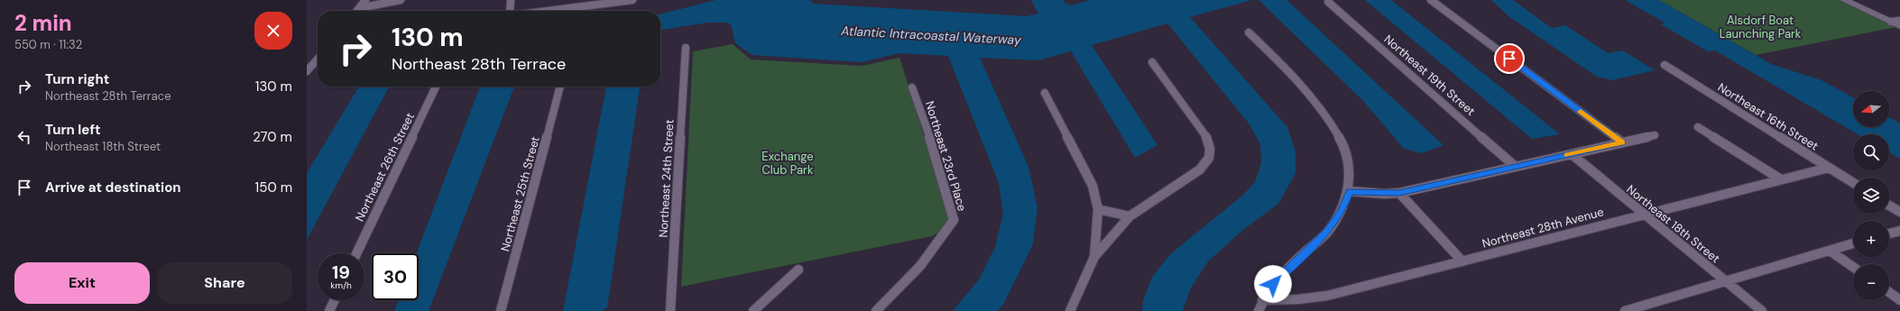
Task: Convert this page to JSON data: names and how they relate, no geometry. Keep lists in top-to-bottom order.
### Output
{
  "streets": {
    "street": [
      "Northeast 19th Street",
      "Northeast 16th Street",
      "Northeast 23rd Place",
      "Northeast 26th Street",
      "Northeast 24th Street",
      "Northeast 25th Street",
      "Northeast 18th Street",
      "Northeast 28th Avenue"
    ]
  },
  "crossings": [
    ["Northeast 16th Street", "Northeast 28th Avenue"],
    ["Northeast 18th Street", "Northeast 28th Avenue"]
  ],
  "water": ["Atlantic Intracoastal Waterway"],
  "parks": ["Alsdorf Boat Launching Park", "Exchange Club Park"],
  "north": "left",
  "page": {
    "heading": ["2 min", "550 m · 11:32"],
    "turn": ["130 m", "Northeast 28th Terrace"],
    "list": [
      {
        "name": "Turn right",
        "note": "Northeast 28th Terrace",
        "value": "130 m"
      },
      {
        "name": "Turn left",
        "note": "Northeast 18th Street",
        "value": "270 m"
      },
      {
        "name": "Arrive at destination",
        "value": "150 m"
      }
    ],
    "map_buttons": ["+", "−"],
    "speed": "19 km/h",
    "limit": "30",
    "buttons": ["Exit", "Share"]
  }
}
